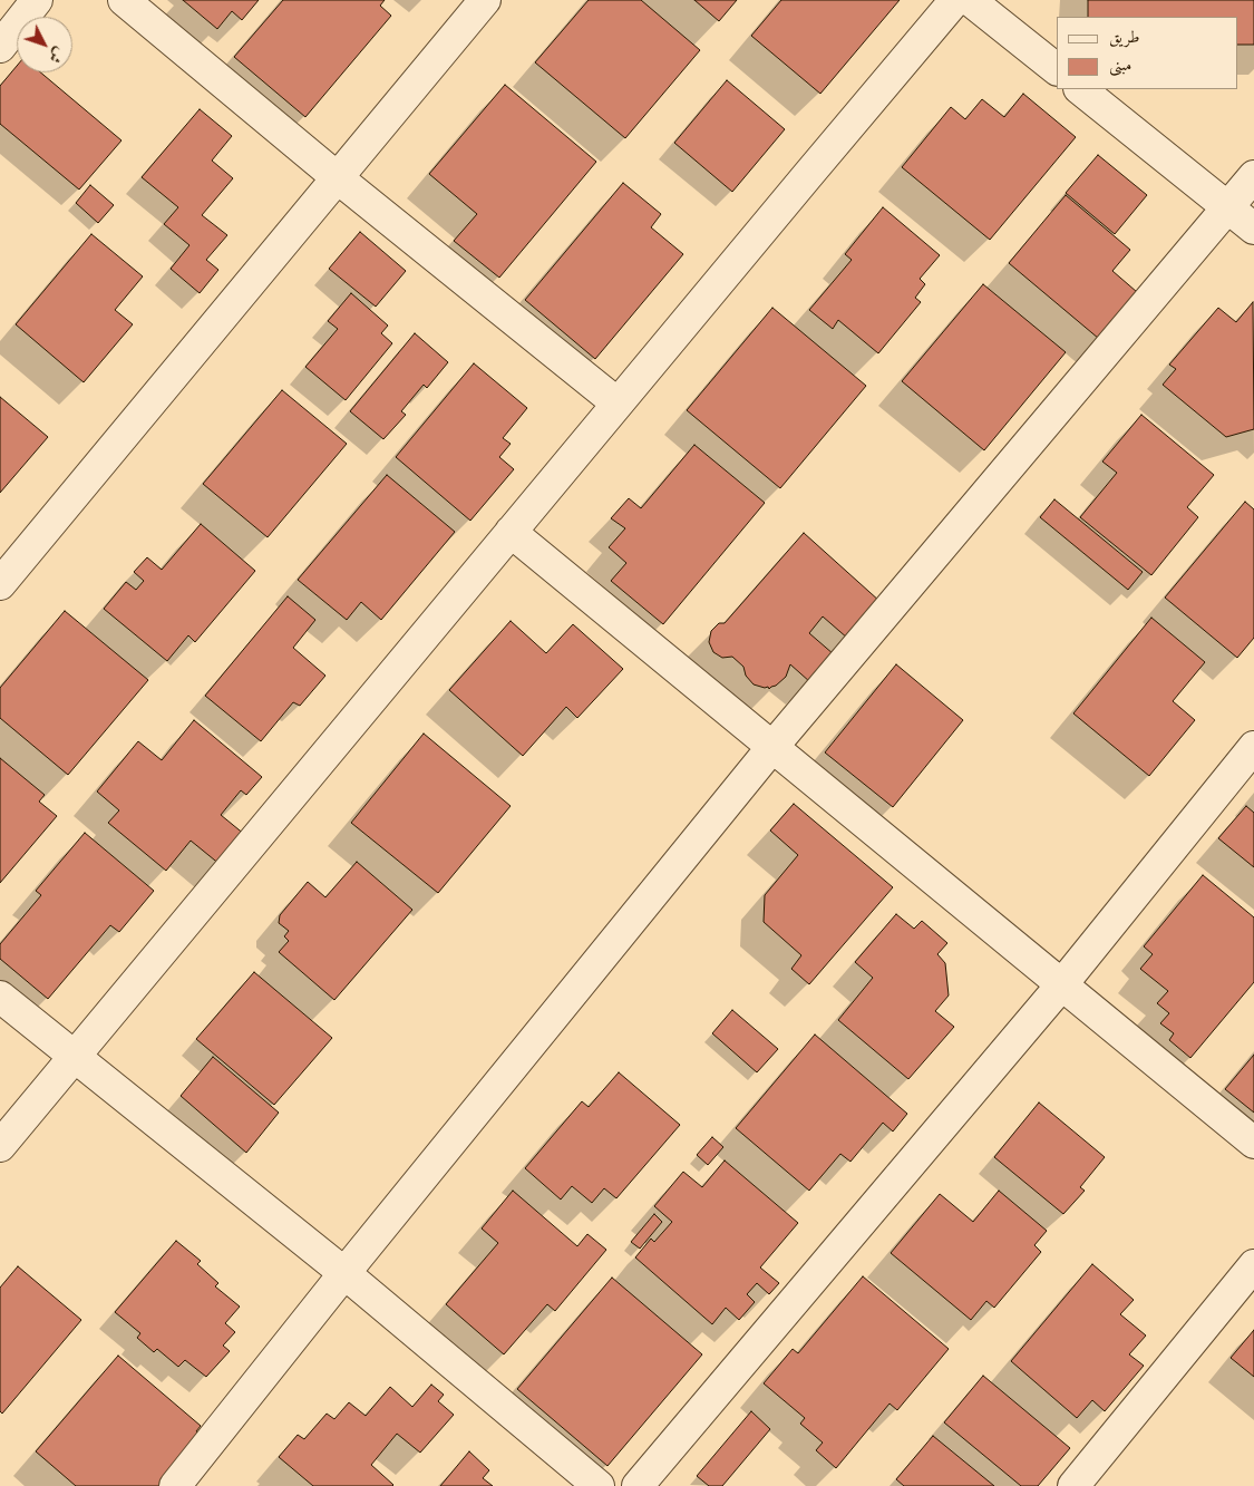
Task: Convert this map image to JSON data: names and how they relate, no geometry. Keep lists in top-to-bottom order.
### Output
{
  "legend": ["طريق", "مبنى"],
  "north": "bottom right"
}
